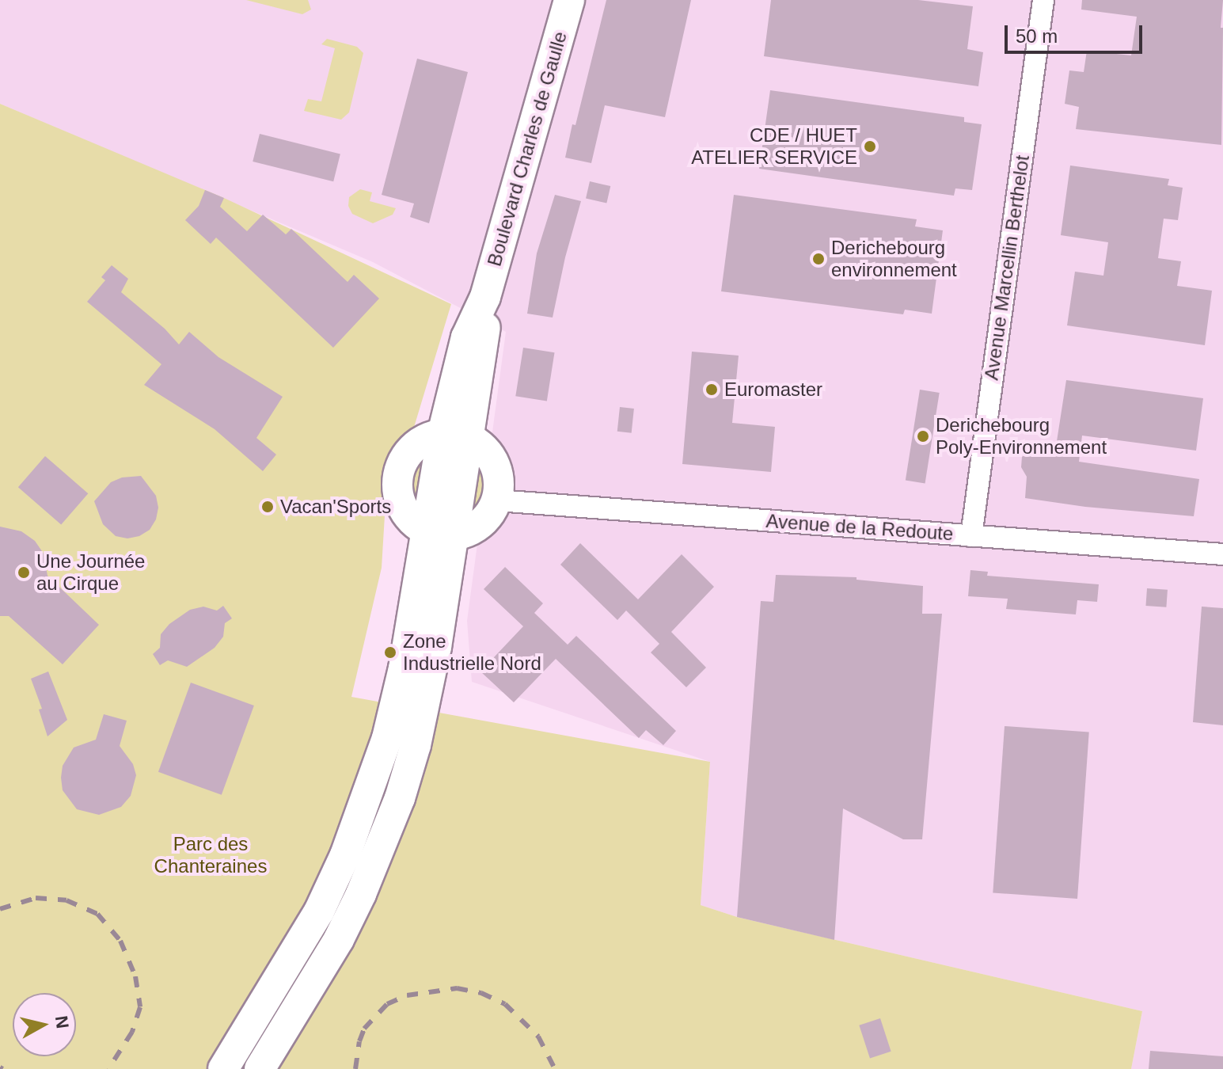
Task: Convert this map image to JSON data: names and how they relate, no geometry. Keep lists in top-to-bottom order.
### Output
{
  "streets": {
    "main road": ["Boulevard Charles de Gaulle"],
    "street": ["Avenue Marcellin Berthelot", "Avenue de la Redoute"]
  },
  "crossings": [
    ["Avenue Marcellin Berthelot", "Avenue de la Redoute"]
  ],
  "parks": ["Parc des Chanteraines"],
  "places": [
    "CDE / HUET ATELIER SERVICE",
    "Derichebourg environnement",
    "Euromaster",
    "Derichebourg Poly-Environnement",
    "Vacan'Sports",
    "Une Journée au Cirque",
    "Zone Industrielle Nord"
  ],
  "scale_bar": "50 m",
  "north": "right"
}
